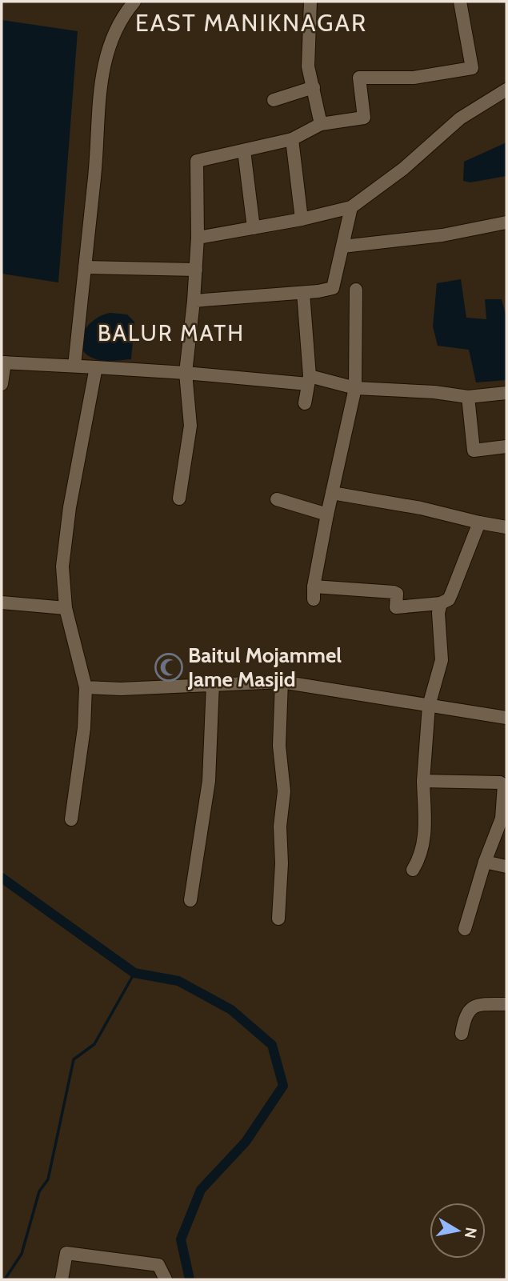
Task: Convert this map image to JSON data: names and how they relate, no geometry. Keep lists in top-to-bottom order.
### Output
{
  "districts": ["EAST MANIKNAGAR", "BALUR MATH"],
  "places": {
    "mosque": ["Baitul Mojammel Jame Masjid"]
  },
  "north": "right"
}
